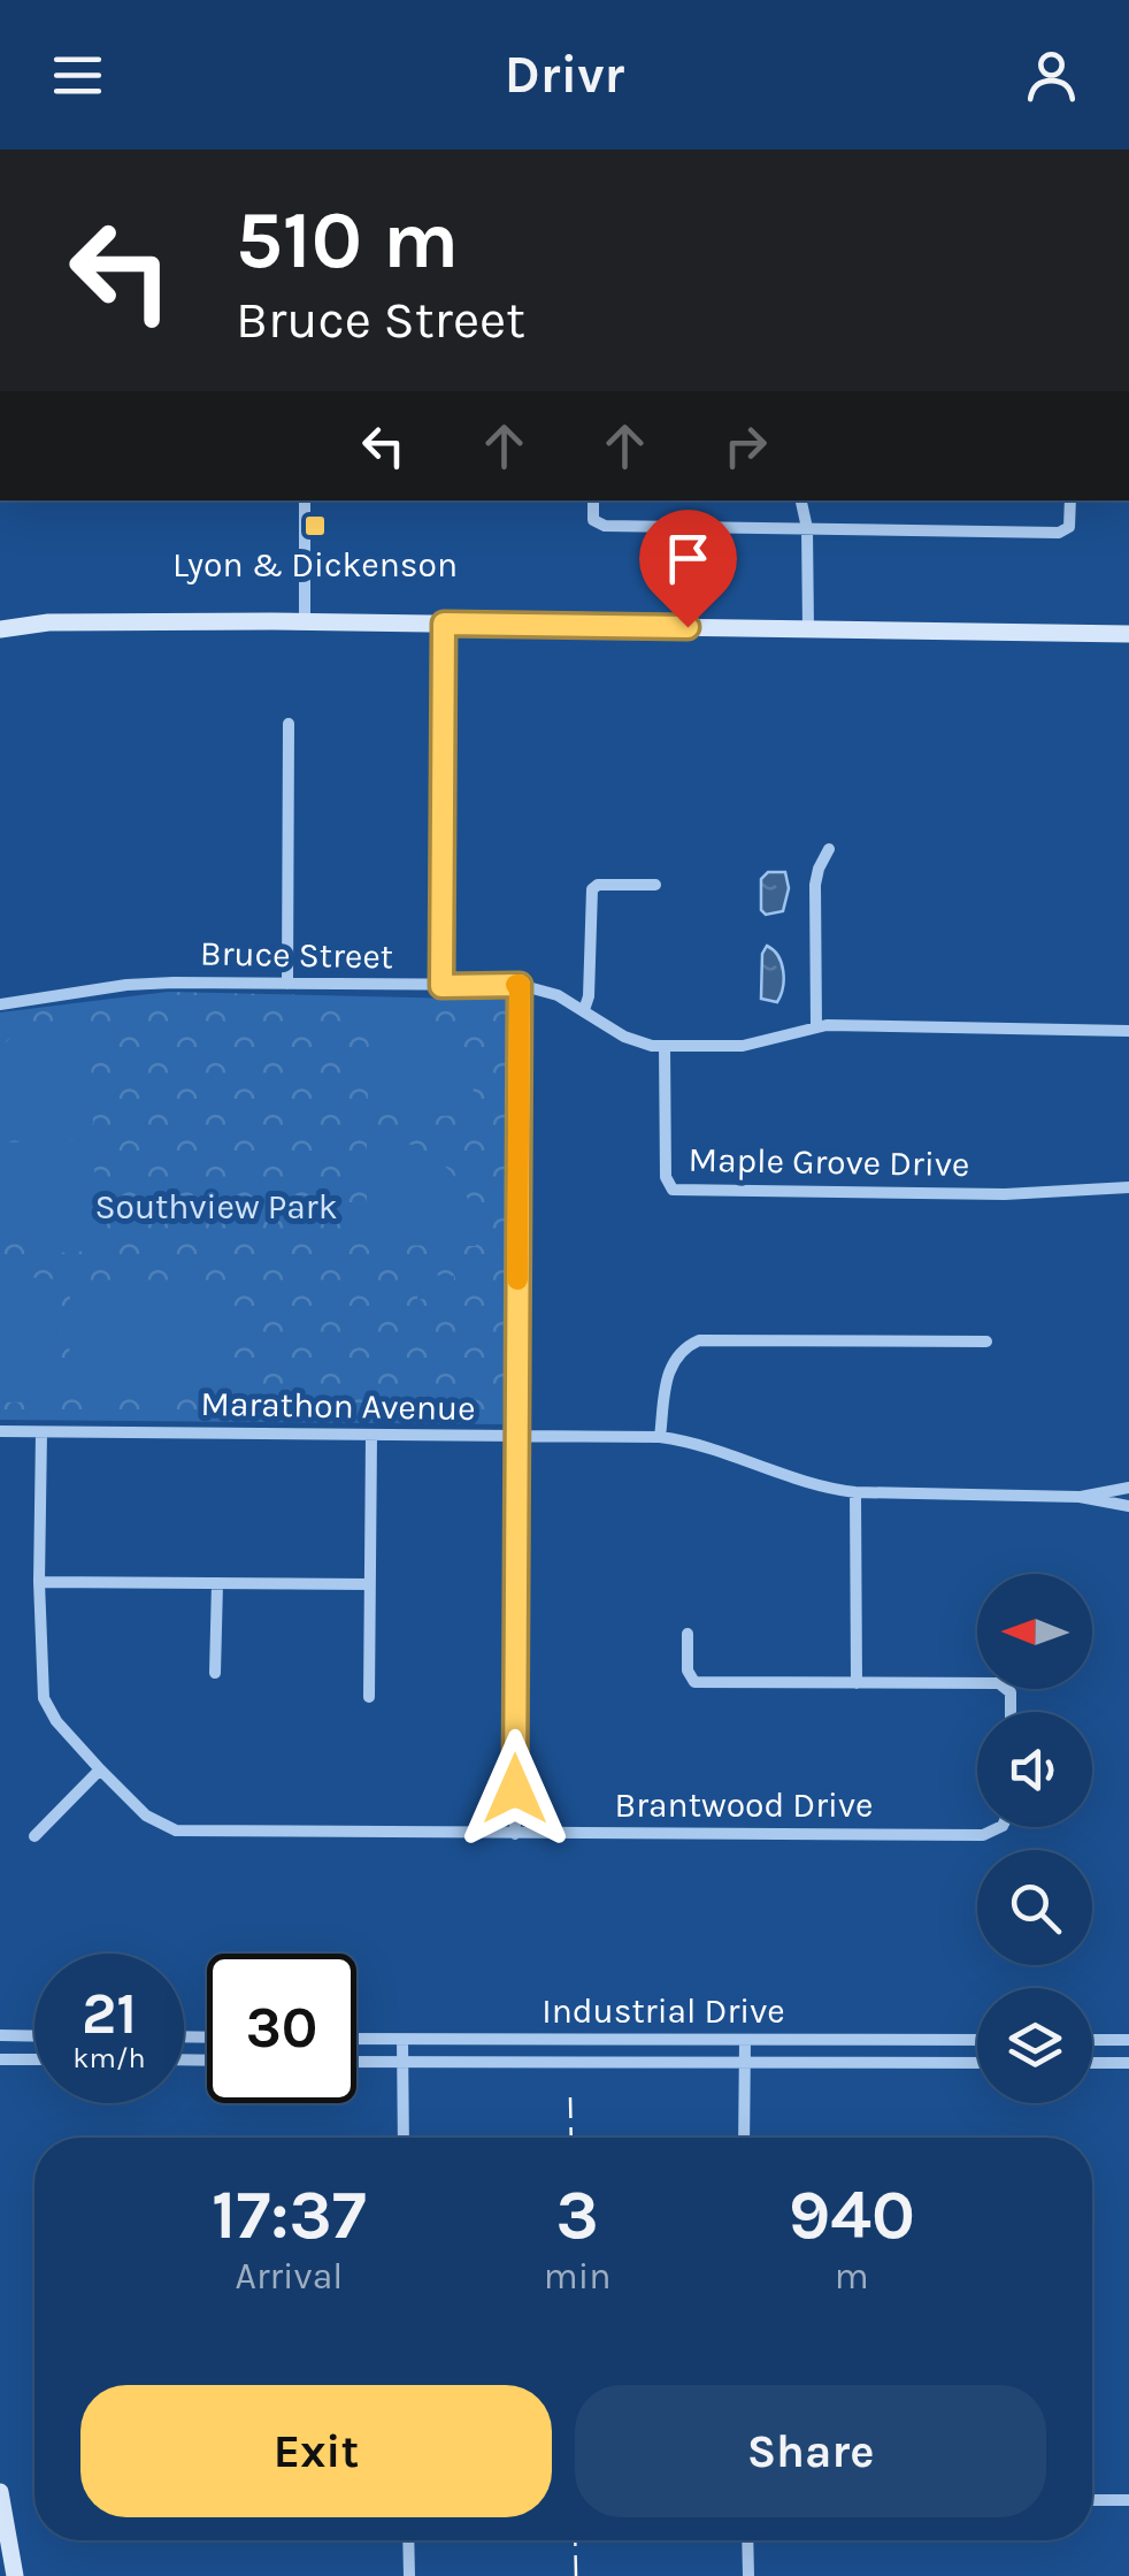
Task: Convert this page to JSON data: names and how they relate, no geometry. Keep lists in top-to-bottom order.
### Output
{
  "streets": {
    "street": [
      "Bruce Street",
      "Maple Grove Drive",
      "Marathon Avenue",
      "Brantwood Drive",
      "Industrial Drive"
    ]
  },
  "crossings": [
    ["Bruce Street", "Maple Grove Drive"],
    ["Marathon Avenue", "Brantwood Drive"]
  ],
  "parks": ["Southview Park"],
  "places": {
    "transit": ["Lyon & Dickenson"]
  },
  "north": "left",
  "page": {
    "header": "Drivr",
    "turn": ["510 m", "Bruce Street"],
    "speed": "21 km/h",
    "limit": "30",
    "eta": [
      "17:37",
      "Arrival",
      "3",
      "min",
      "940",
      "m"
    ],
    "buttons": ["Exit", "Share"]
  }
}
